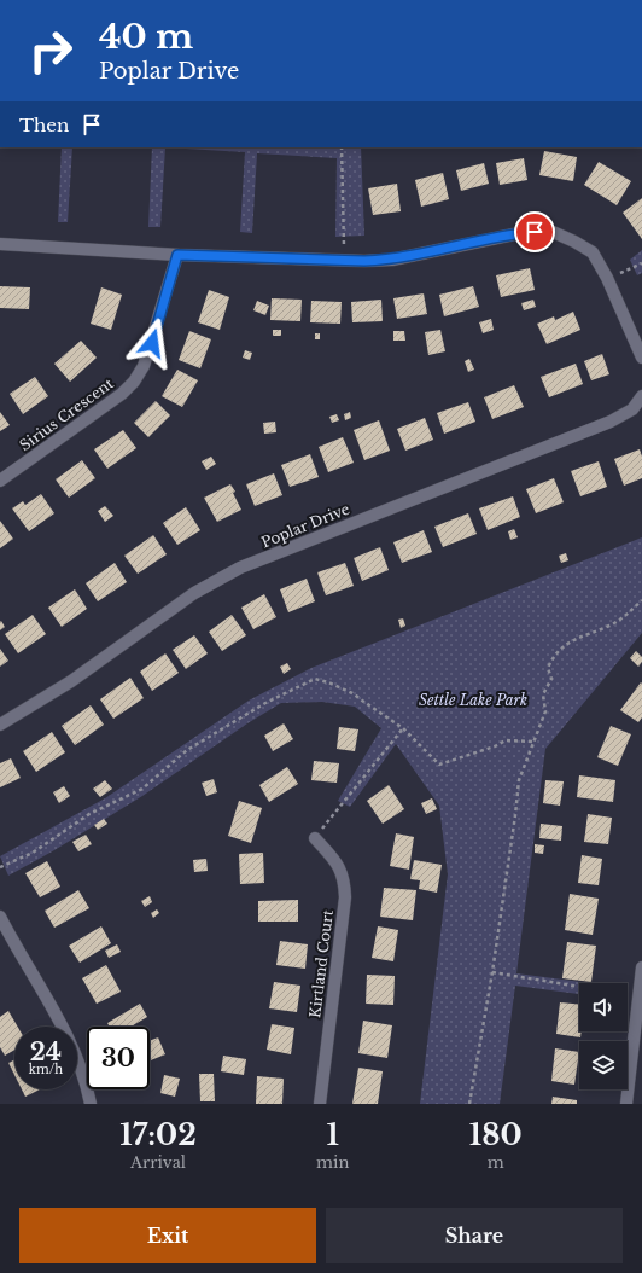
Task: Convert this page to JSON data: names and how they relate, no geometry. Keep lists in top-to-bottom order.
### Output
{
  "streets": {
    "street": ["Sirius Crescent", "Poplar Drive", "Kirtland Court"]
  },
  "parks": ["Settle Lake Park"],
  "page": {
    "turn": ["40 m", "Poplar Drive"],
    "then": "Then",
    "speed": "24 km/h",
    "limit": "30",
    "eta": [
      "17:02",
      "Arrival",
      "1",
      "min",
      "180",
      "m"
    ],
    "buttons": ["Exit", "Share"]
  }
}
